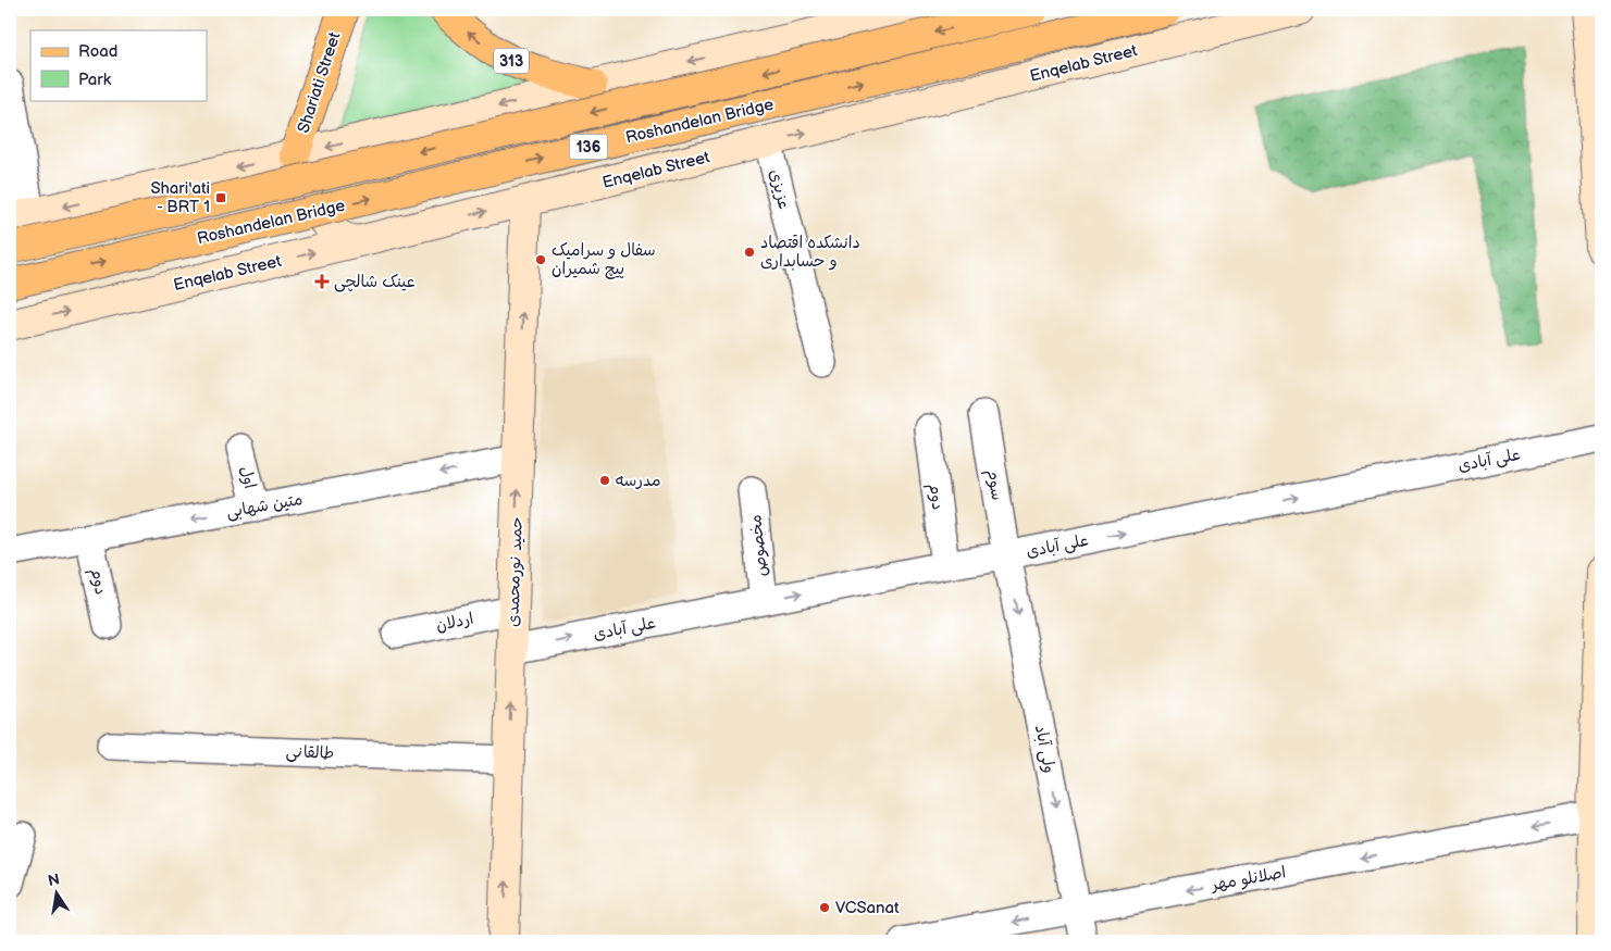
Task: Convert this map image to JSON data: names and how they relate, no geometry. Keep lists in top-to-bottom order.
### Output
{
  "streets": {
    "main road": [
      "313",
      "Enqelab Street",
      "Shariati Street",
      "Roshandelan Bridge",
      "136",
      "حمید نورمحمدی"
    ],
    "street": [
      "عزیزی",
      "علی آبادی",
      "اول",
      "سوم",
      "دوم",
      "متین شهابی",
      "مخصوص",
      "اردلان",
      "ولی آباد",
      "طالقانی",
      "اصلانلو مهر"
    ]
  },
  "crossings": [
    ["Enqelab Street", "عزیزی"],
    ["Enqelab Street", "حمید نورمحمدی"],
    ["علی آبادی", "سوم"],
    ["علی آبادی", "دوم"],
    ["علی آبادی", "مخصوص"],
    ["علی آبادی", "حمید نورمحمدی"],
    ["علی آبادی", "ولی آباد"],
    ["اول", "متین شهابی"],
    ["سوم", "ولی آباد"],
    ["دوم", "متین شهابی"],
    ["متین شهابی", "حمید نورمحمدی"],
    ["حمید نورمحمدی", "اردلان"],
    ["حمید نورمحمدی", "طالقانی"],
    ["ولی آباد", "اصلانلو مهر"]
  ],
  "one_way": [
    "علی آبادی",
    "متین شهابی",
    "حمید نورمحمدی",
    "ولی آباد",
    "اصلانلو مهر"
  ],
  "places": {
    "transit": ["Shari'ati - BRT 1"],
    "other": [
      "دانشکده اقتصاد و حسابداری",
      "سفال و سرامیک پیچ شمیران",
      "مدرسه",
      "VCSanat"
    ],
    "health": ["عينک شالچی"]
  },
  "legend": ["Road", "Park"],
  "north": "top"
}
